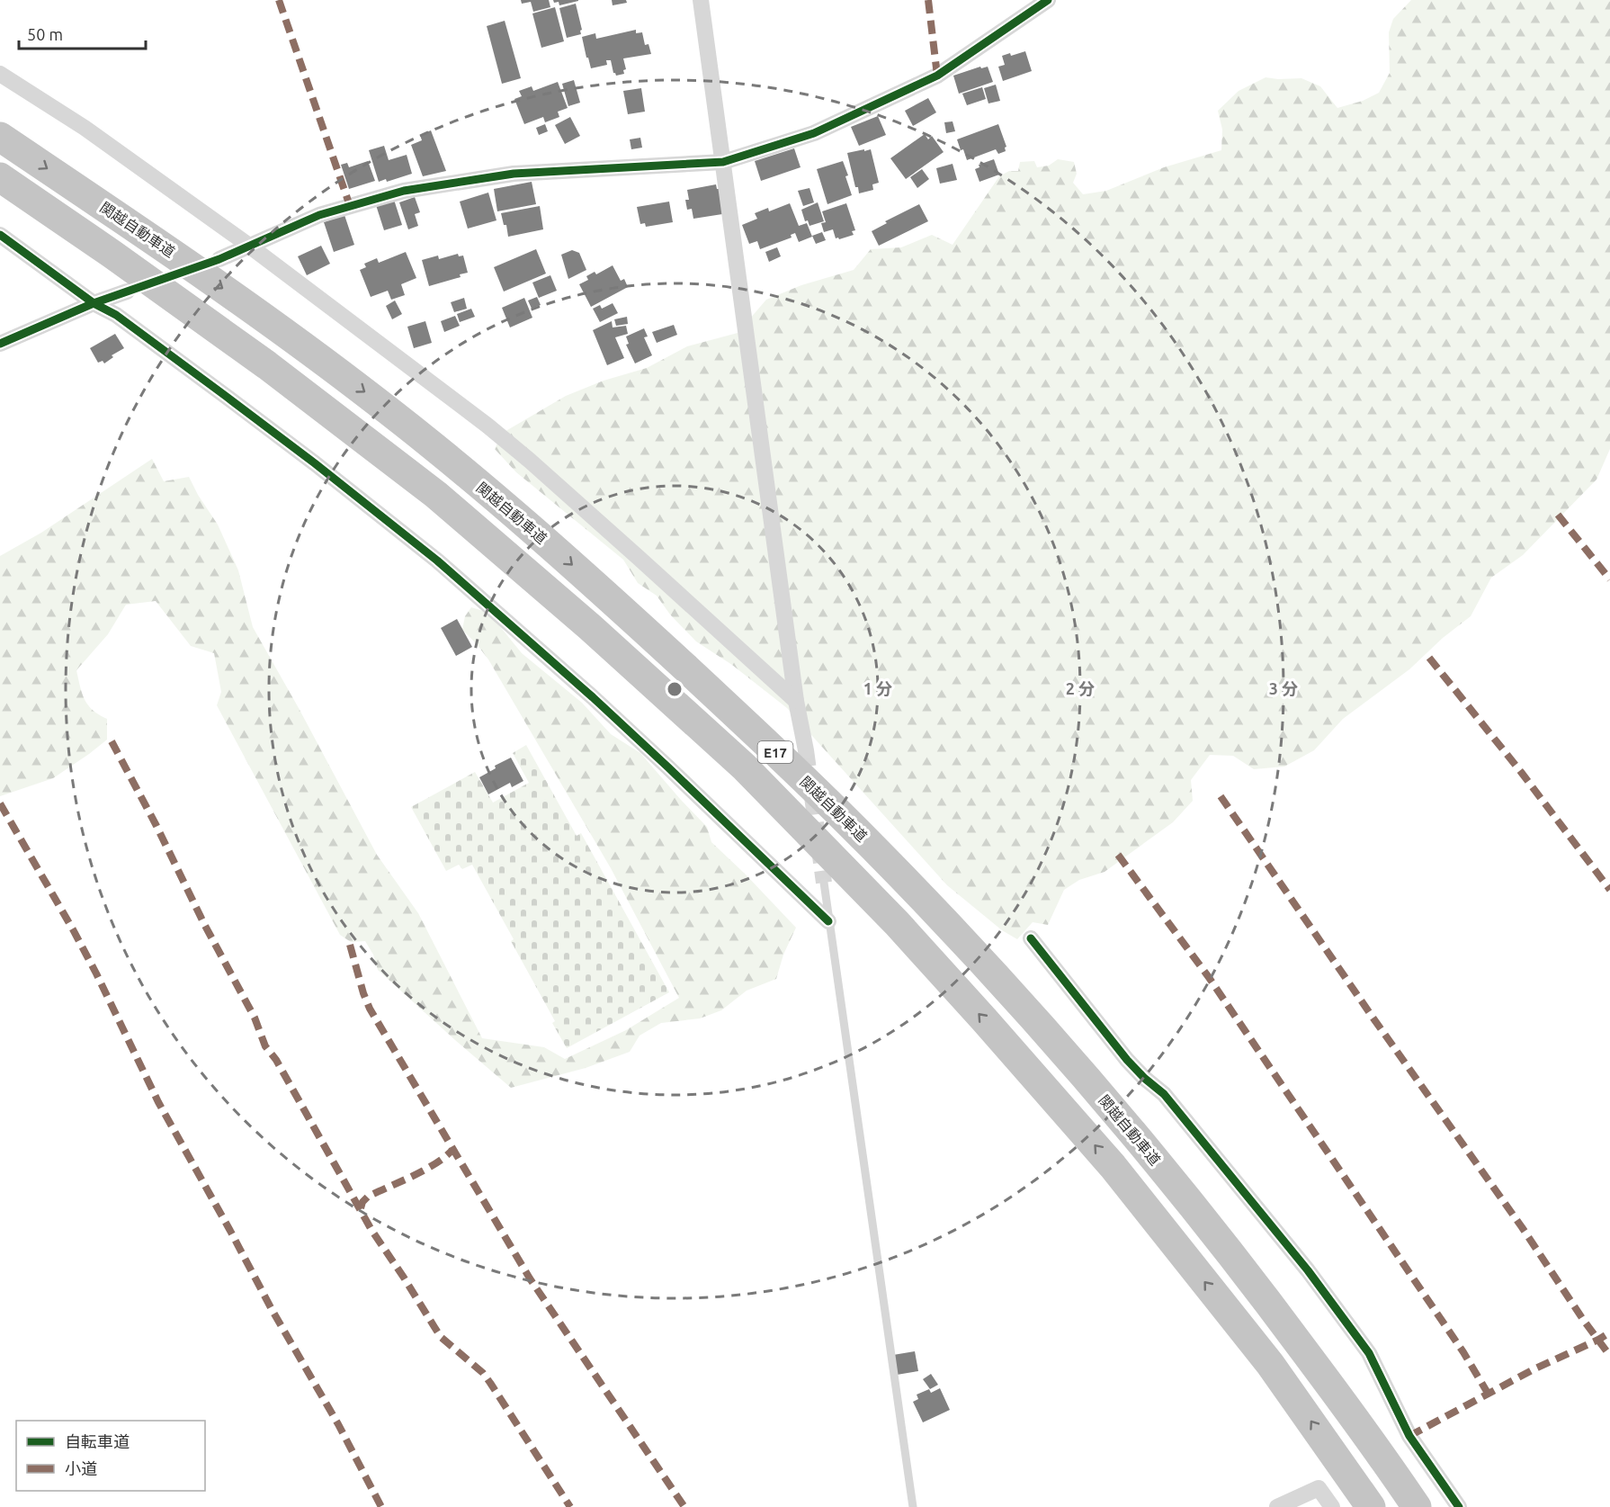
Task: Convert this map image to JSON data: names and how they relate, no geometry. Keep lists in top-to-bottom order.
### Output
{
  "streets": {
    "highway": ["関越自動車道", "E17"]
  },
  "legend": ["自転車道", "小道"],
  "scale_bar": "50 m",
  "rings": ["1 分", "2 分", "3 分"]
}
